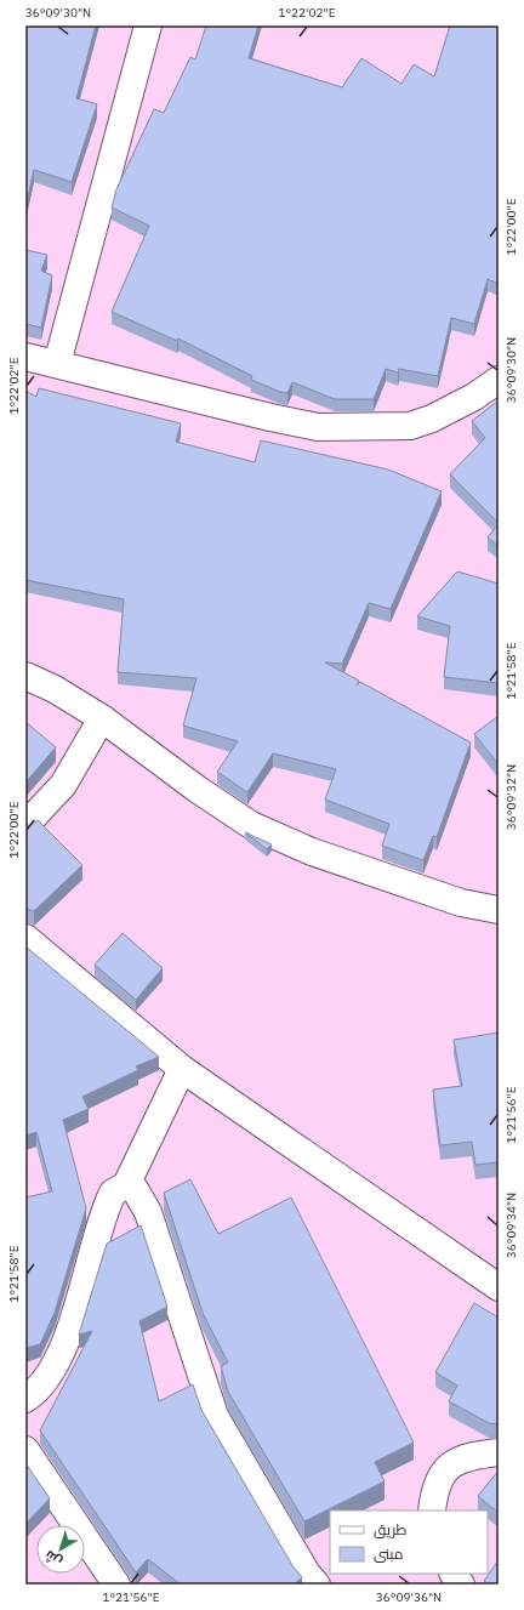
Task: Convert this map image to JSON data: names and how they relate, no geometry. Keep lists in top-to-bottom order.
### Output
{
  "legend": ["طريق", "مبنى"],
  "north": "bottom left",
  "coordinates": [
    "36°09'30\"N",
    "1°22'02\"E",
    "1°22'00\"E",
    "1°21'58\"E",
    "36°09'32\"N",
    "1°21'56\"E",
    "36°09'34\"N",
    "36°09'36\"N"
  ]
}
